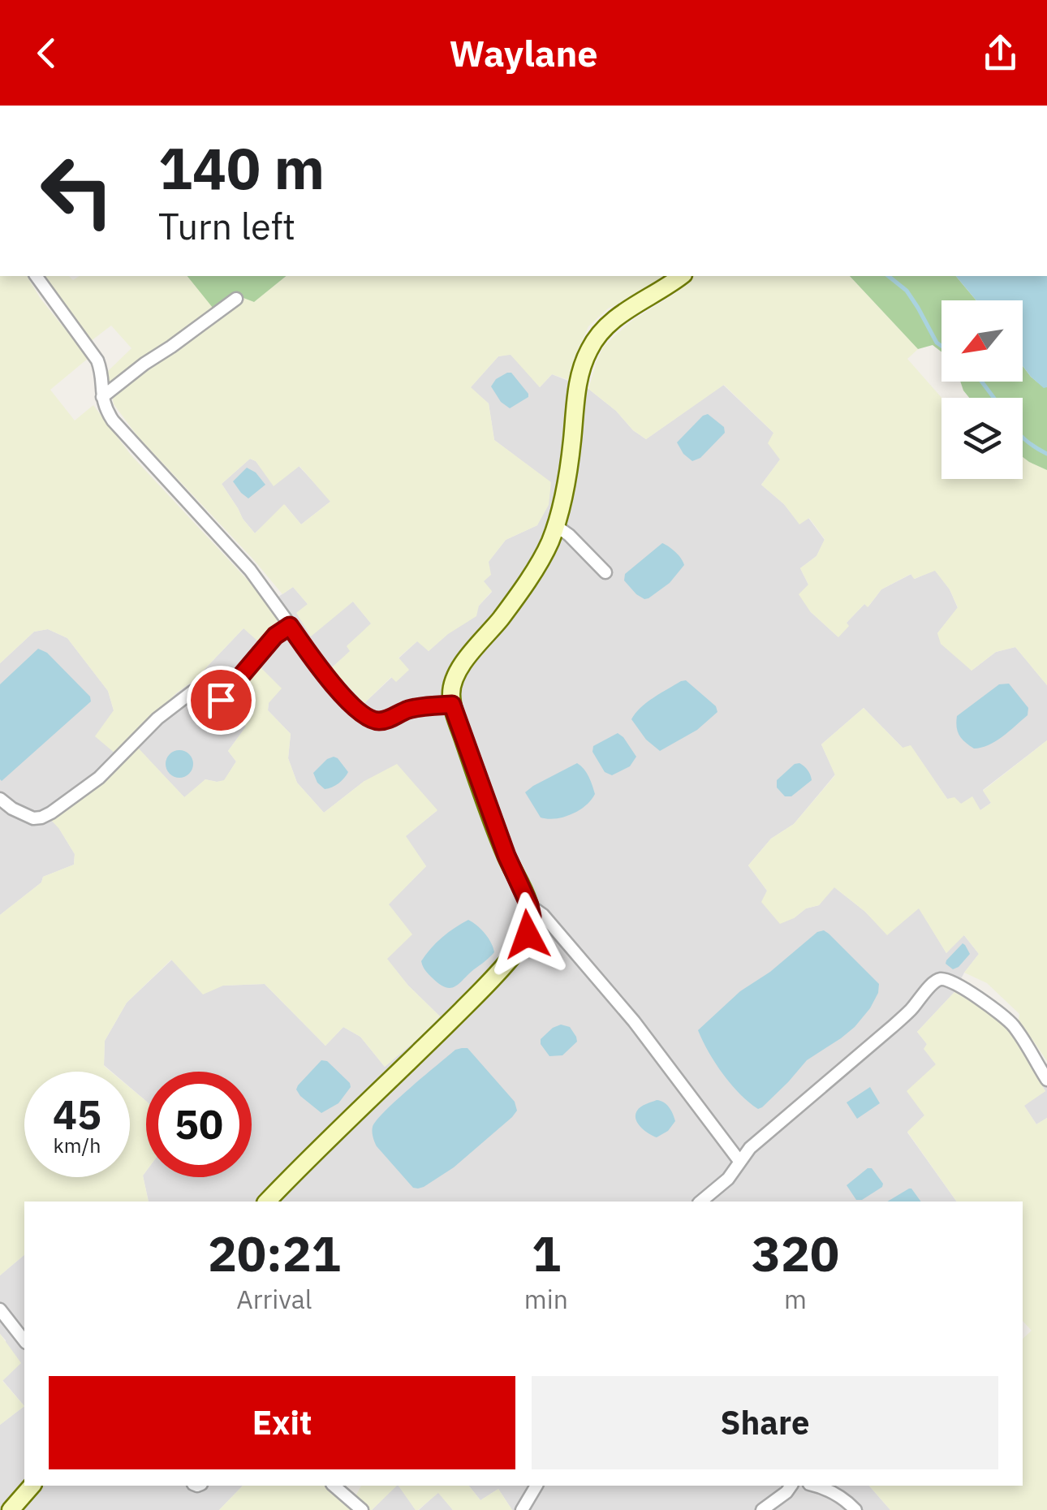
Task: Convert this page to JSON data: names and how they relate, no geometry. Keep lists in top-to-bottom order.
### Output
{
  "north": "bottom left",
  "page": {
    "header": "Waylane",
    "turn": ["140 m", "Turn left"],
    "speed": "45 km/h",
    "limit": "50",
    "eta": [
      "20:21",
      "Arrival",
      "1",
      "min",
      "320",
      "m"
    ],
    "buttons": ["Exit", "Share"]
  }
}
